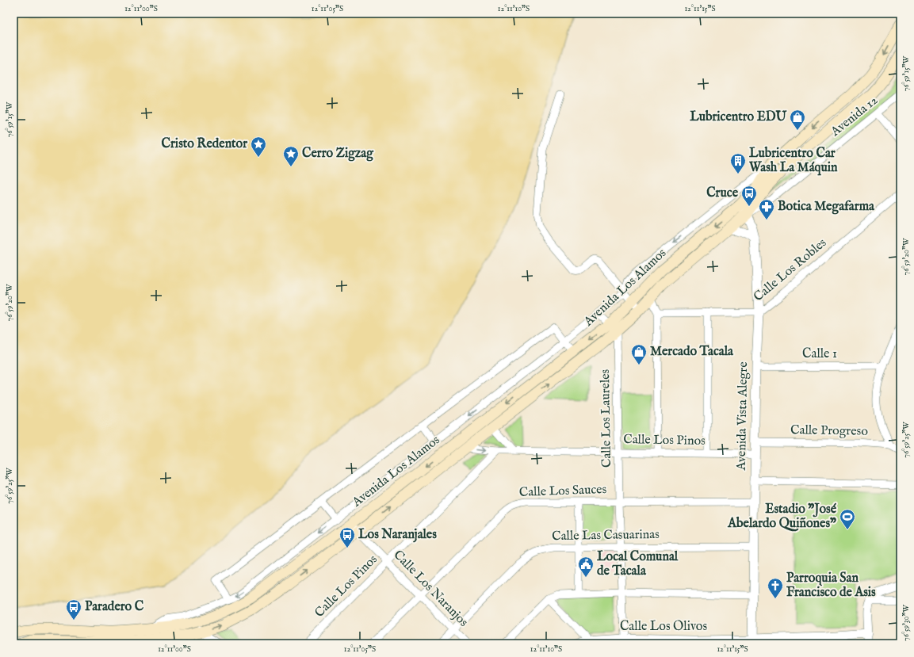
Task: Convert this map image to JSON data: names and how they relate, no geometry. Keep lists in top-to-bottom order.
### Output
{
  "streets": {
    "main road": ["Avenida Los Alamos"],
    "street": [
      "Avenida 12",
      "Calle Los Robles",
      "Calle 1",
      "Avenida Vista Alegre",
      "Calle Los Laureles",
      "Calle Progreso",
      "Calle Los Pinos",
      "Calle Los Sauces",
      "Calle Las Casuarinas",
      "Calle Los Naranjos",
      "Calle Los Olivos"
    ]
  },
  "crossings": [
    ["Avenida 12", "Avenida Los Alamos"],
    ["Avenida 12", "Avenida Vista Alegre"],
    ["Calle Los Robles", "Avenida Vista Alegre"],
    ["Avenida Los Alamos", "Avenida Vista Alegre"],
    ["Avenida Los Alamos", "Calle Los Laureles"],
    ["Avenida Los Alamos", "Calle Los Pinos"],
    ["Avenida Los Alamos", "Calle Los Naranjos"],
    ["Calle 1", "Avenida Vista Alegre"],
    ["Avenida Vista Alegre", "Calle Progreso"],
    ["Avenida Vista Alegre", "Calle Los Pinos"],
    ["Avenida Vista Alegre", "Calle Los Sauces"],
    ["Avenida Vista Alegre", "Calle Las Casuarinas"],
    ["Avenida Vista Alegre", "Calle Los Olivos"],
    ["Calle Los Laureles", "Calle Los Pinos"],
    ["Calle Los Laureles", "Calle Los Sauces"],
    ["Calle Los Laureles", "Calle Las Casuarinas"],
    ["Calle Los Laureles", "Calle Los Olivos"],
    ["Calle Los Pinos", "Calle Los Naranjos"],
    ["Calle Los Sauces", "Calle Los Naranjos"],
    ["Calle Las Casuarinas", "Calle Los Naranjos"]
  ],
  "places": {
    "shop": ["Lubricentro EDU", "Mercado Tacala"],
    "place": ["Cristo Redentor", "Cerro Zigzag"],
    "building": ["Lubricentro Car Wash La Máquin"],
    "bus stop": ["Cruce", "Los Naranjales", "Paradero C"],
    "pharmacy": ["Botica Megafarma"],
    "sports": ["Estadio \"José Abelardo Quiñones\""],
    "public building": ["Local Comunal de Tacala"],
    "church": ["Parroquia San Francisco de Asis"]
  },
  "coordinates": [
    "12°11'00\"S",
    "12°11'05\"S",
    "12°11'10\"S",
    "12°11'15\"S",
    "76°59'15\"W",
    "76°59'20\"W",
    "76°59'25\"W",
    "76°59'30\"W"
  ]
}
